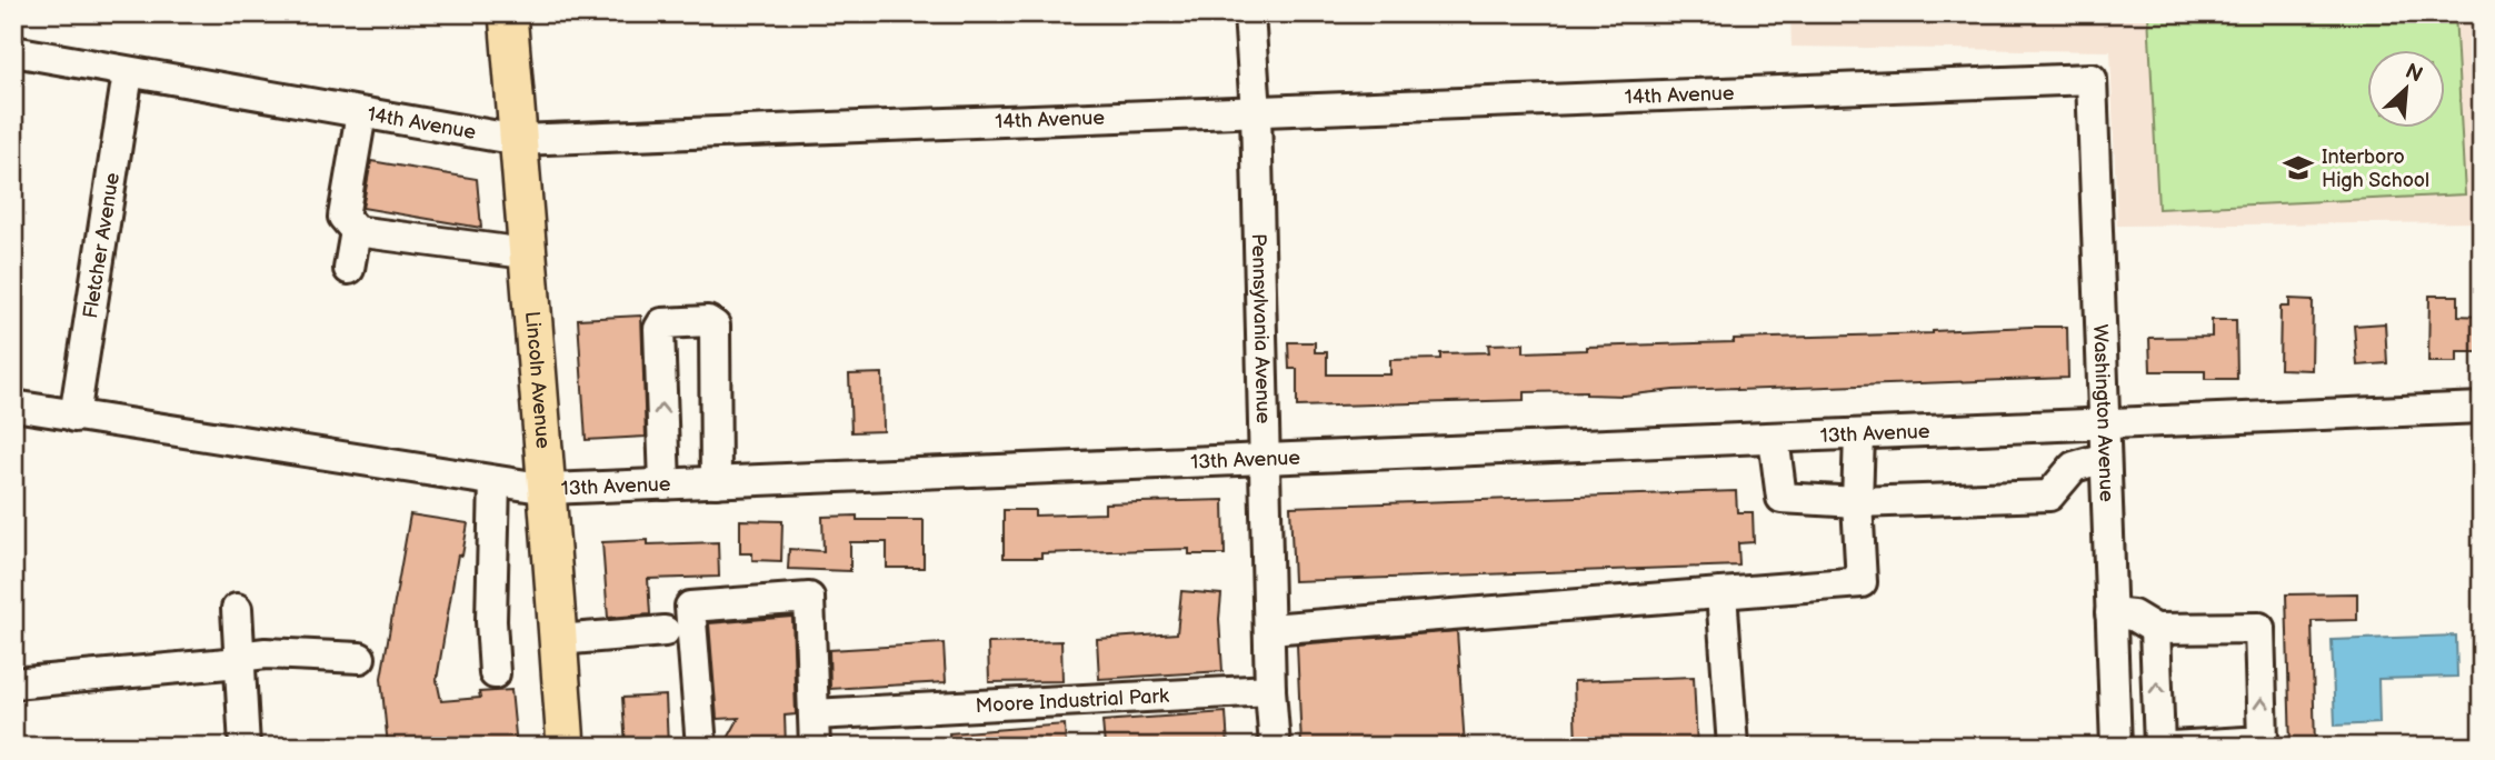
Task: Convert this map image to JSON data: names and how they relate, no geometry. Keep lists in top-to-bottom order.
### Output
{
  "streets": {
    "main road": ["Lincoln Avenue"],
    "street": [
      "14th Avenue",
      "Fletcher Avenue",
      "Pennsylvania Avenue",
      "Washington Avenue",
      "13th Avenue",
      "Moore Industrial Park"
    ]
  },
  "crossings": [
    ["14th Avenue", "Fletcher Avenue"],
    ["14th Avenue", "Pennsylvania Avenue"],
    ["14th Avenue", "Lincoln Avenue"],
    ["14th Avenue", "Washington Avenue"],
    ["Fletcher Avenue", "13th Avenue"],
    ["Pennsylvania Avenue", "13th Avenue"],
    ["Pennsylvania Avenue", "Moore Industrial Park"],
    ["Lincoln Avenue", "13th Avenue"],
    ["Washington Avenue", "13th Avenue"]
  ],
  "places": {
    "school or university": ["Interboro High School"]
  },
  "north": "top right"
}
